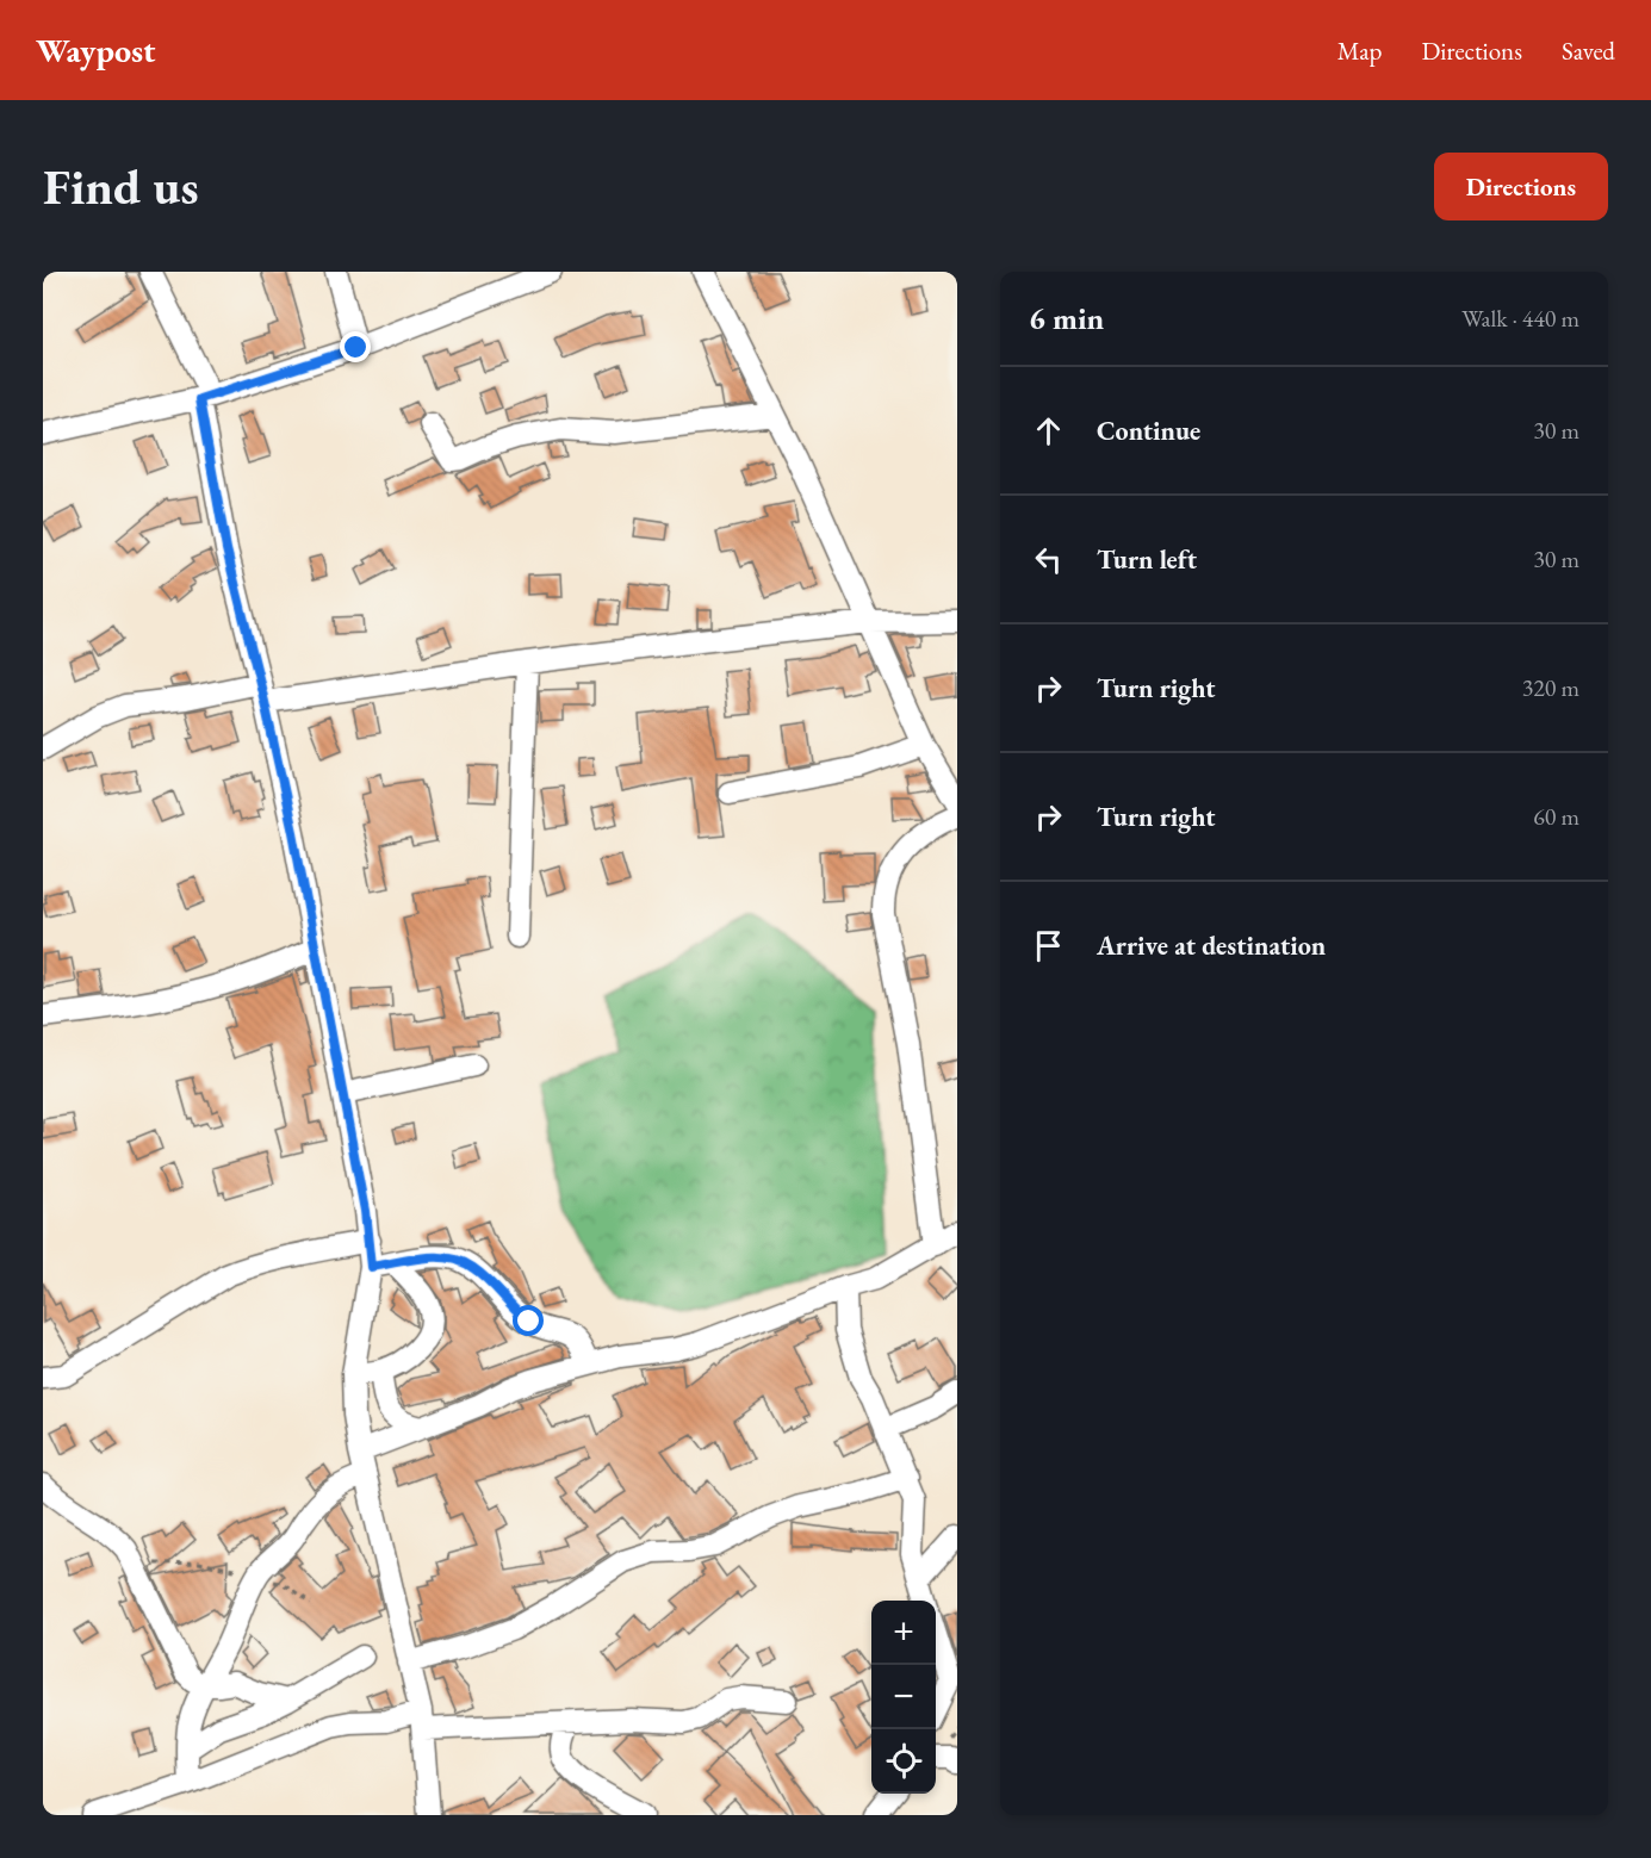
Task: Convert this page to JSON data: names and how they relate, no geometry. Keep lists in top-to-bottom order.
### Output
{
  "page": {
    "header": "Waypost",
    "nav": ["Map", "Directions", "Saved"],
    "buttons": "Directions",
    "title": "Find us",
    "heading": ["6 min", "Walk · 440 m"],
    "list": [
      ["Continue", "30 m"],
      ["Turn left", "30 m"],
      ["Turn right", "320 m"],
      ["Turn right", "60 m"],
      "Arrive at destination"
    ],
    "map_buttons": ["+", "−"]
  }
}
